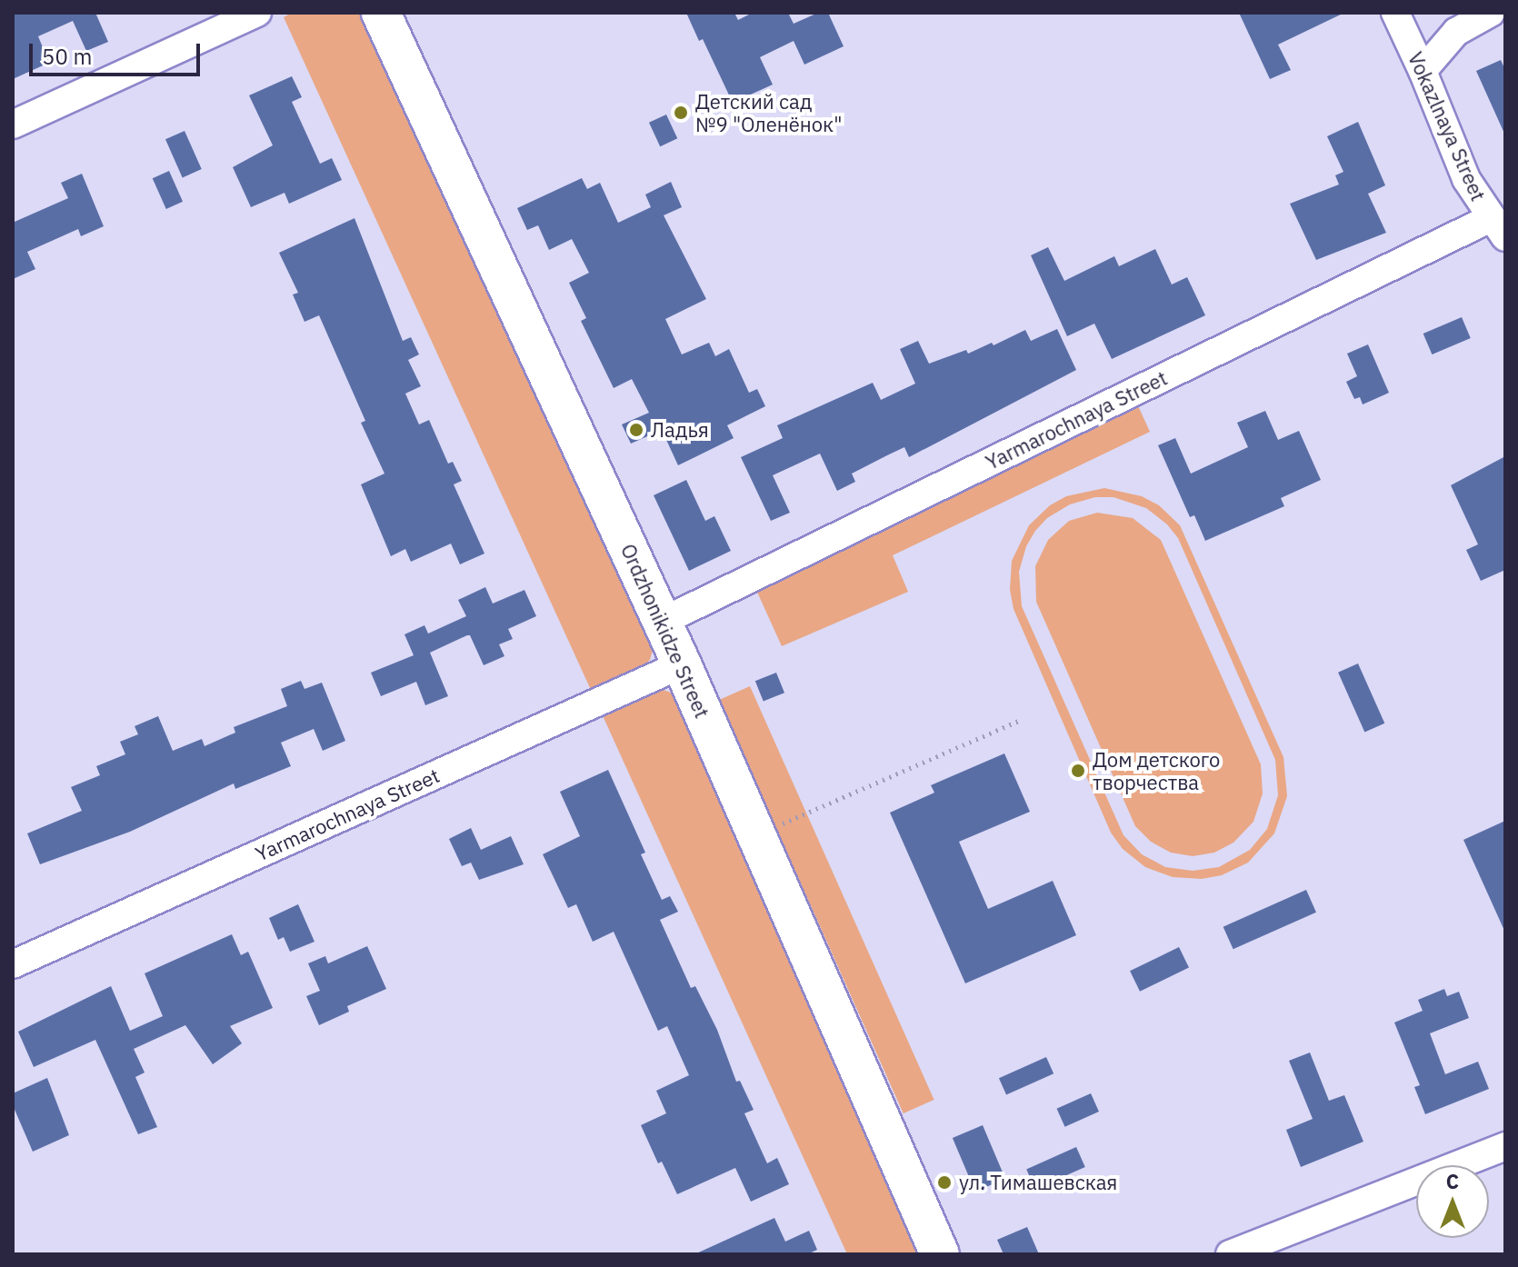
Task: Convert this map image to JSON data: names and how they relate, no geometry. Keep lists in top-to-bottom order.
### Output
{
  "streets": {
    "main road": ["Ordzhonikidze Street"],
    "street": ["Vokazlnaya Street", "Yarmarochnaya Street"]
  },
  "crossings": [
    ["Vokazlnaya Street", "Yarmarochnaya Street"],
    ["Yarmarochnaya Street", "Ordzhonikidze Street"]
  ],
  "places": [
    "Детский сад №9 \"Оленёнок\"",
    "Ладья",
    "Дом детского творчества",
    "ул. Тимашевская"
  ],
  "scale_bar": "50 m",
  "north": "top"
}
